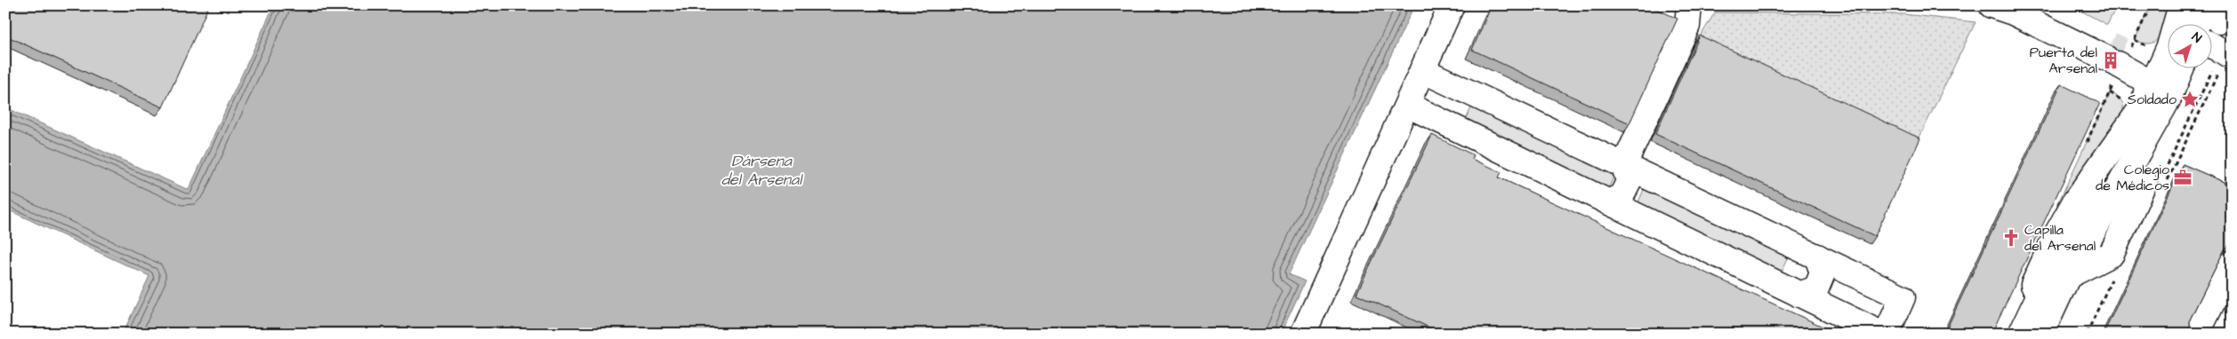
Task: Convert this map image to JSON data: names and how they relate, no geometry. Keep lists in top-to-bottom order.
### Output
{
  "water": ["Dársena del Arsenal"],
  "places": {
    "building": ["Puerta del Arsenal"],
    "place": ["Soldado"],
    "office": ["Colegio de Médicos"],
    "church": ["Capilla del Arsenal"]
  },
  "north": "top right"
}
